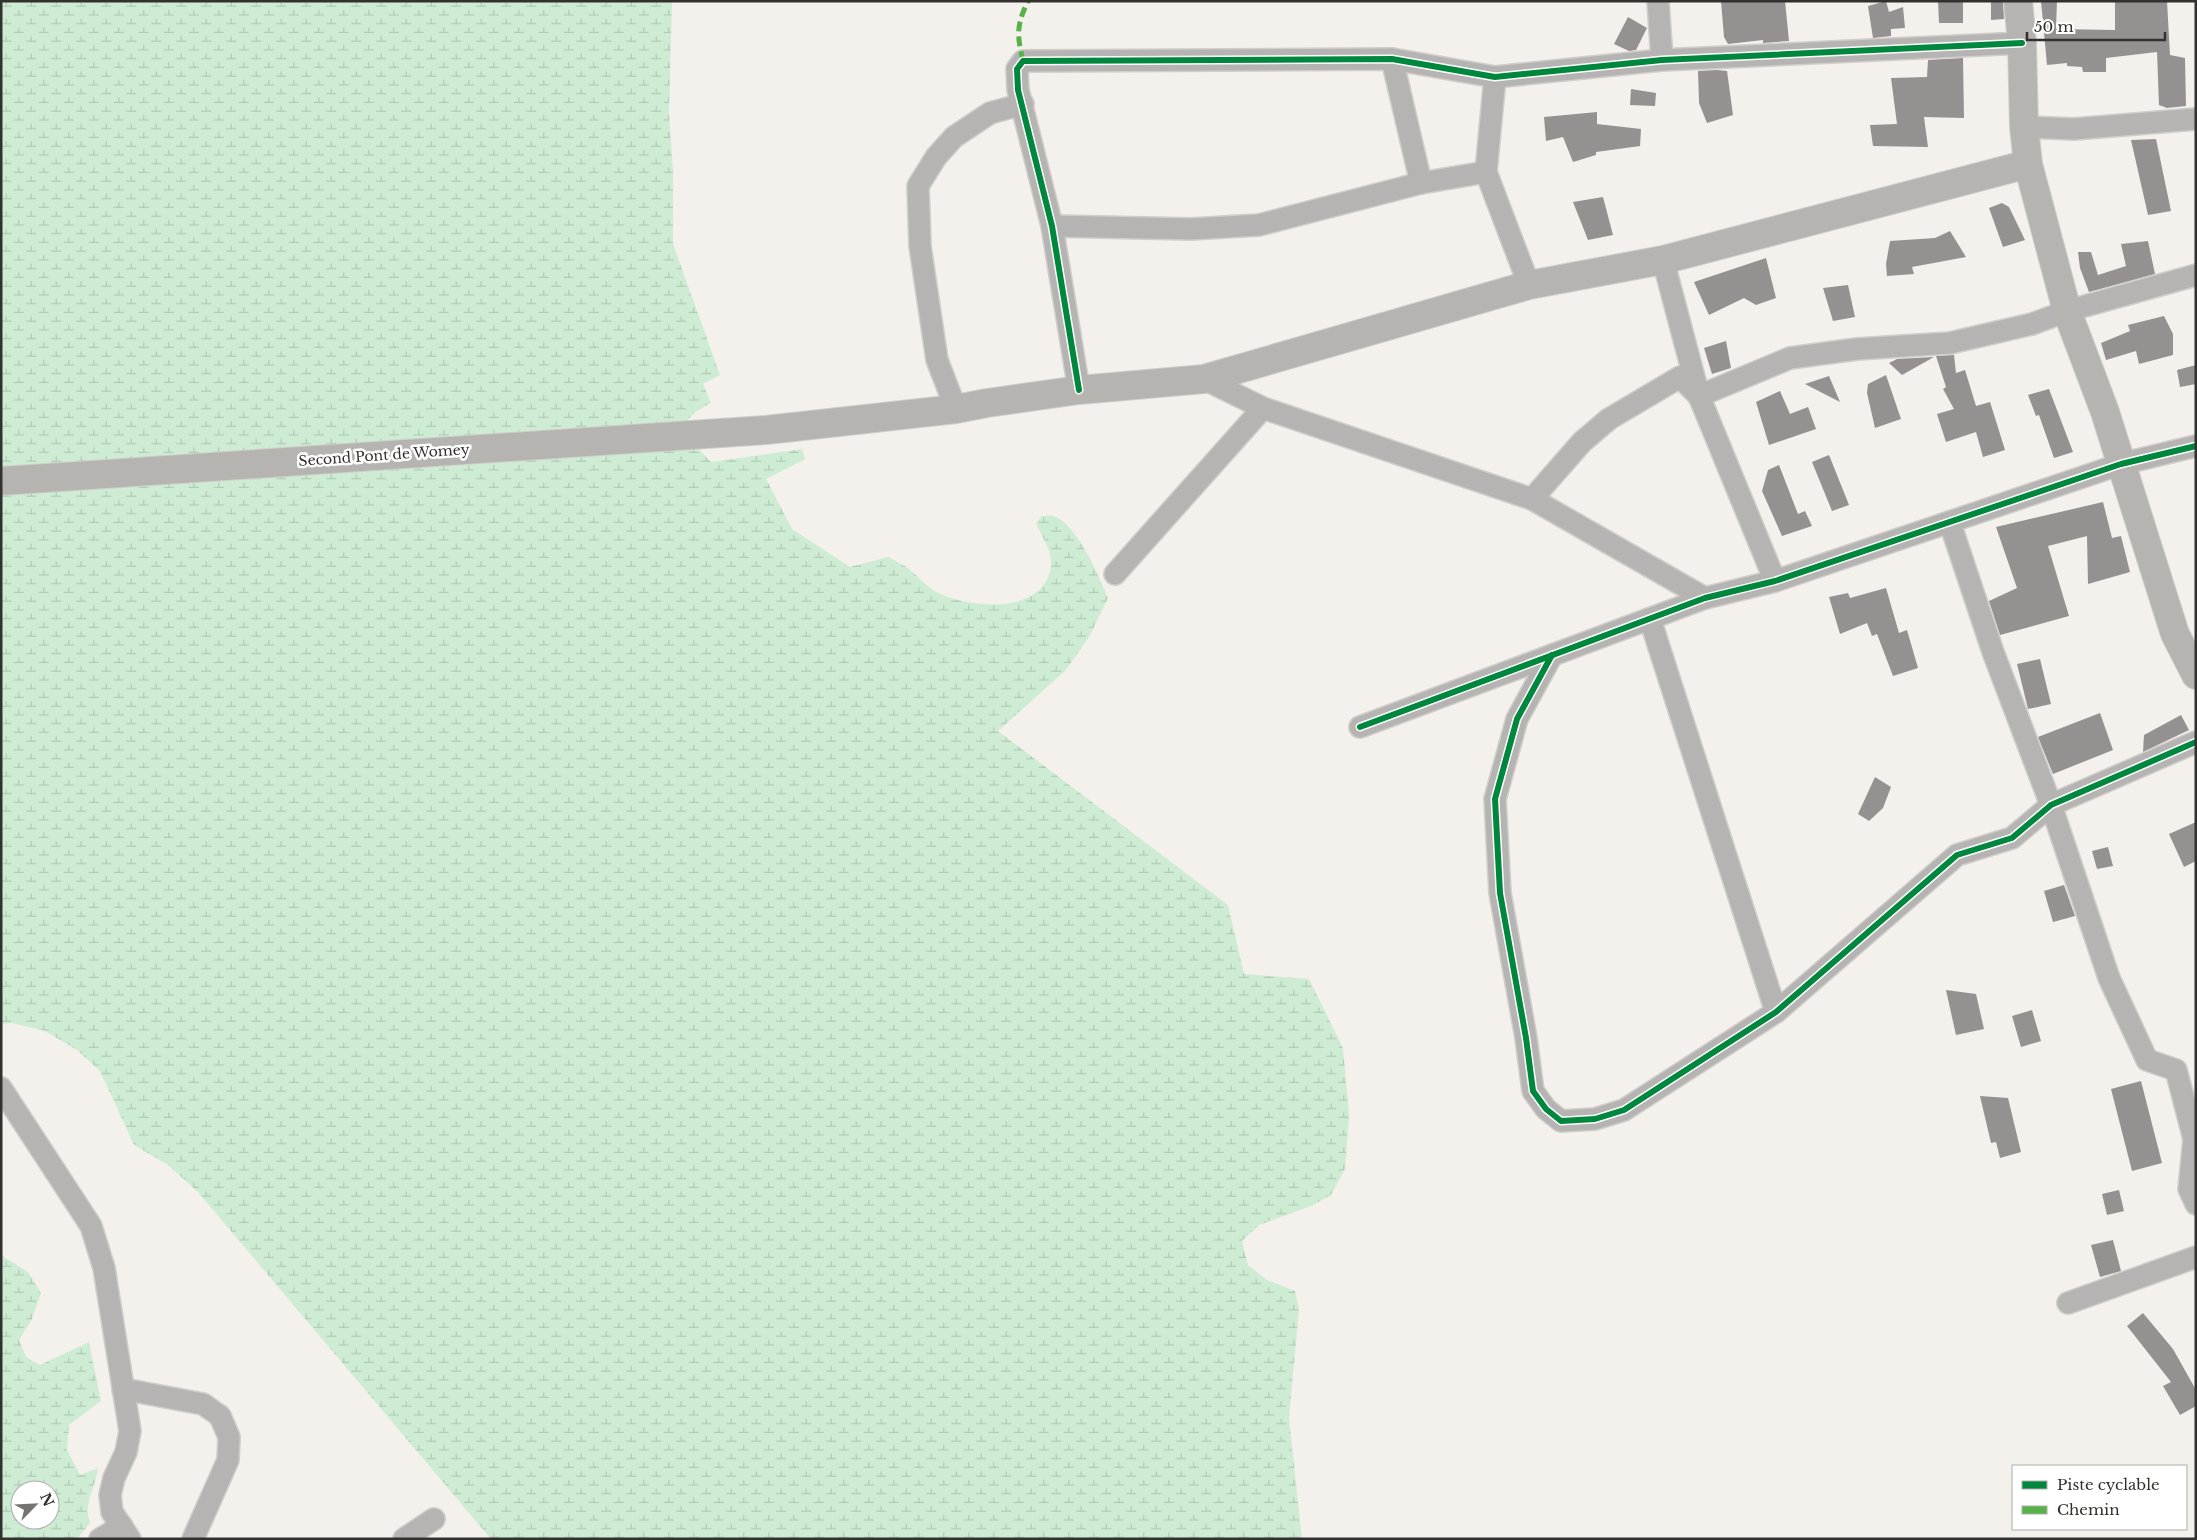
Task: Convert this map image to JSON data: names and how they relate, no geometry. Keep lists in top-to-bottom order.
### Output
{
  "streets": {
    "main road": ["Second Pont de Womey"]
  },
  "legend": ["Piste cyclable", "Chemin"],
  "scale_bar": "50 m",
  "north": "top right"
}
